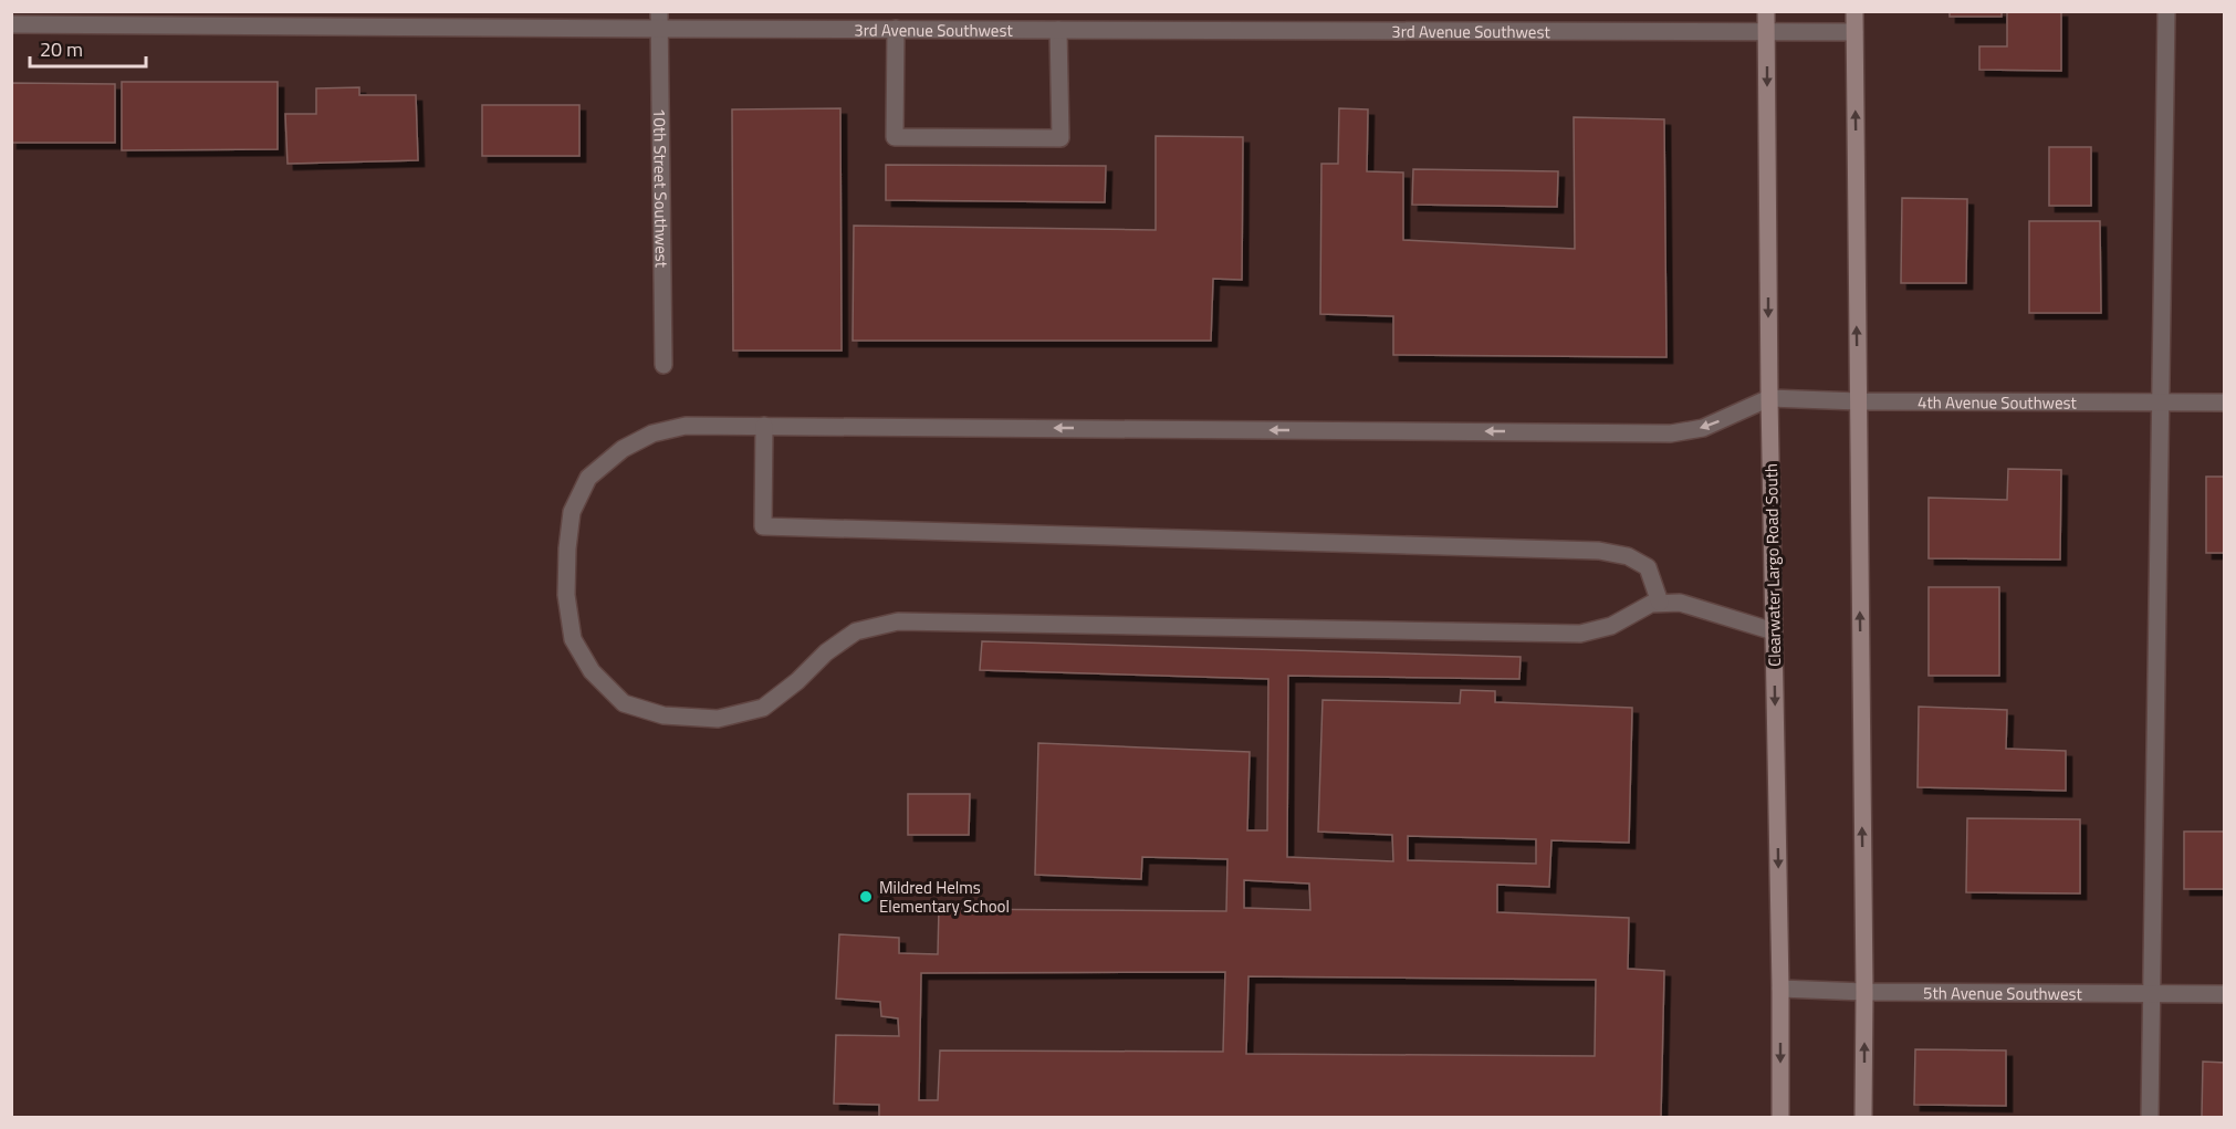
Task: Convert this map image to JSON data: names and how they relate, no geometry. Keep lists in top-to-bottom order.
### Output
{
  "streets": {
    "main road": ["Clearwater Largo Road South"],
    "street": [
      "3rd Avenue Southwest",
      "10th Street Southwest",
      "4th Avenue Southwest",
      "5th Avenue Southwest"
    ]
  },
  "crossings": [
    ["3rd Avenue Southwest", "10th Street Southwest"],
    ["3rd Avenue Southwest", "Clearwater Largo Road South"],
    ["4th Avenue Southwest", "Clearwater Largo Road South"],
    ["Clearwater Largo Road South", "5th Avenue Southwest"]
  ],
  "places": ["Mildred Helms Elementary School"],
  "scale_bar": "20 m"
}
